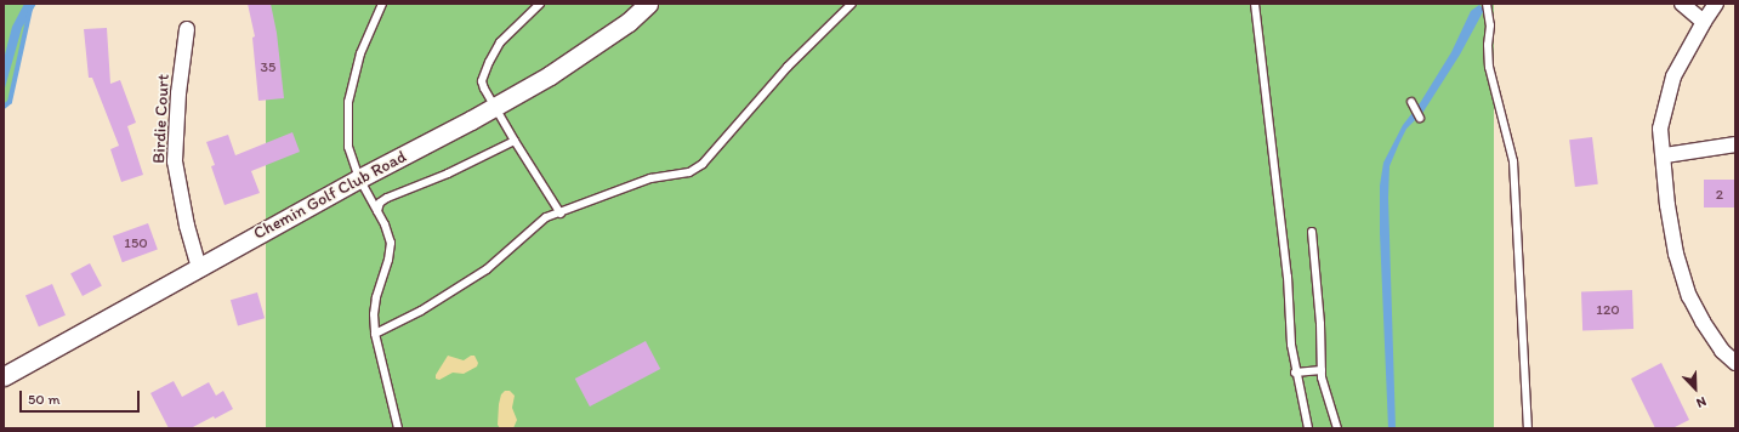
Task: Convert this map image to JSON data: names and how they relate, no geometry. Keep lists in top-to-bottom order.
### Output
{
  "streets": {
    "street": ["Birdie Court", "Chemin Golf Club Road"]
  },
  "crossings": [
    ["Birdie Court", "Chemin Golf Club Road"]
  ],
  "house_numbers": [
    "35",
    "2",
    "150",
    "120"
  ],
  "scale_bar": "50 m",
  "north": "bottom right"
}
